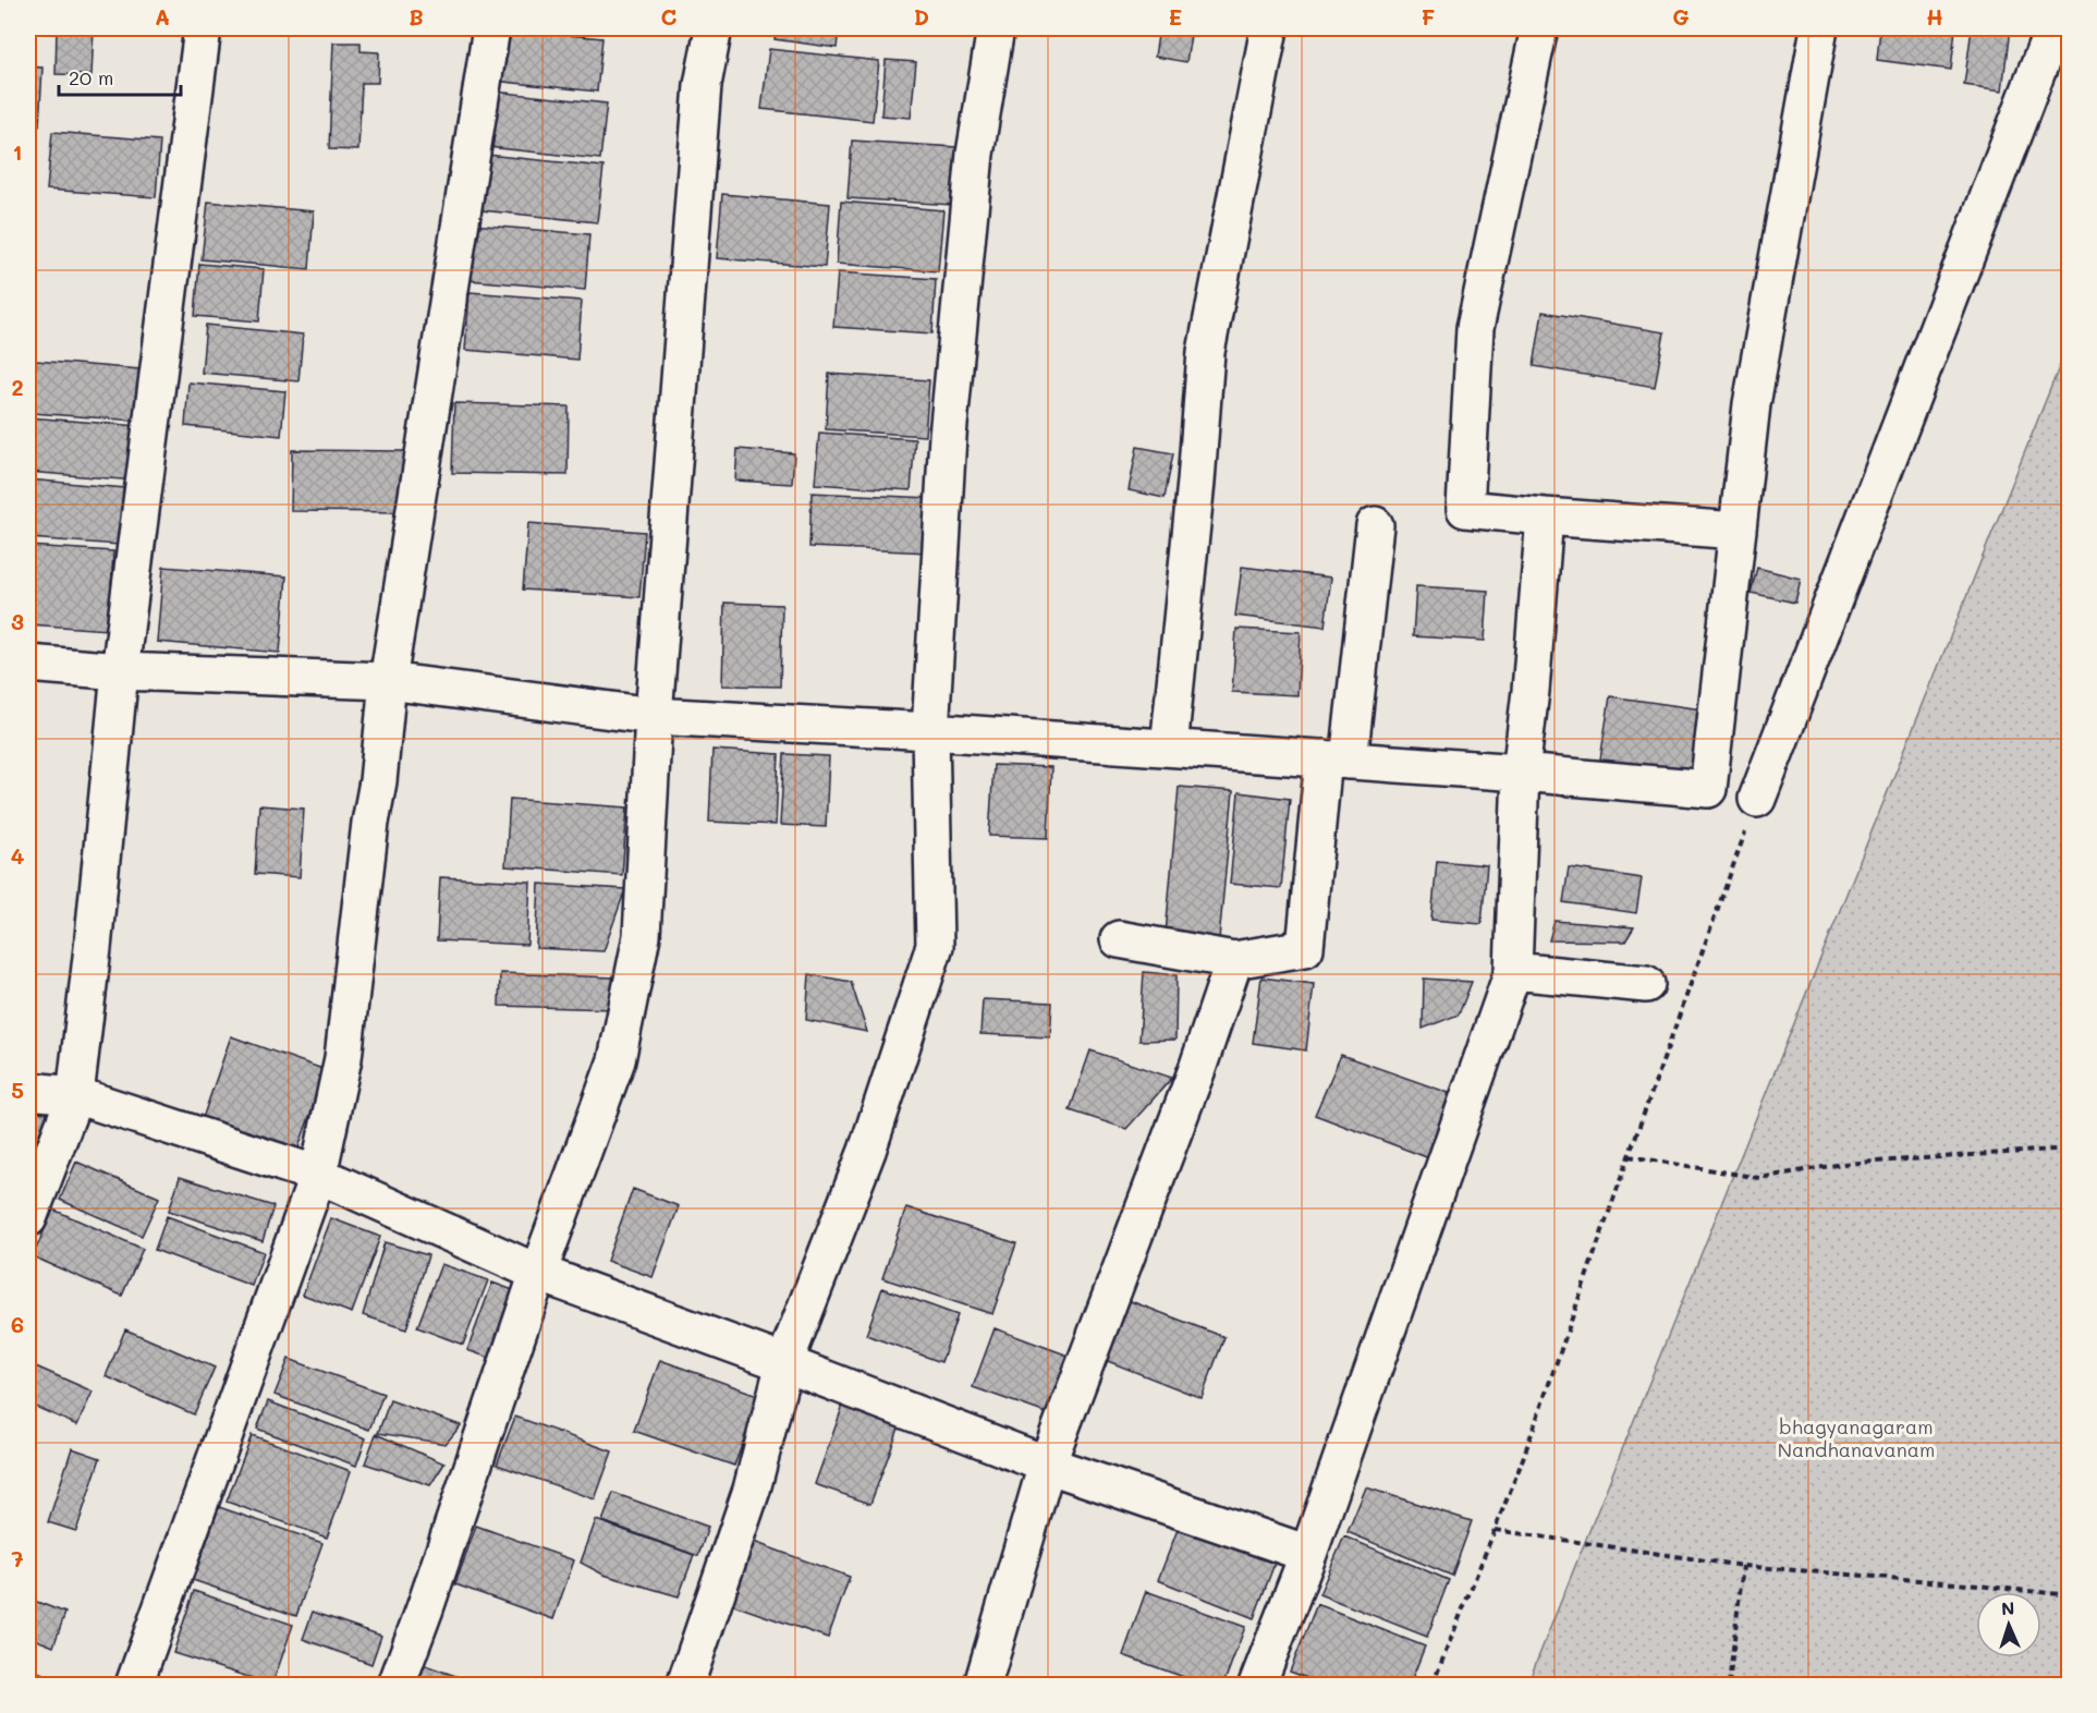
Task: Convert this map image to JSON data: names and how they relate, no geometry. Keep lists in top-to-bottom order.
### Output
{
  "parks": ["bhagyanagaram Nandhanavanam"],
  "scale_bar": "20 m",
  "north": "top",
  "grid": {
    "columns": [
      "A",
      "B",
      "C",
      "D",
      "E",
      "F",
      "G",
      "H"
    ],
    "rows": [
      "1",
      "2",
      "3",
      "4",
      "5",
      "6",
      "7"
    ]
  }
}
